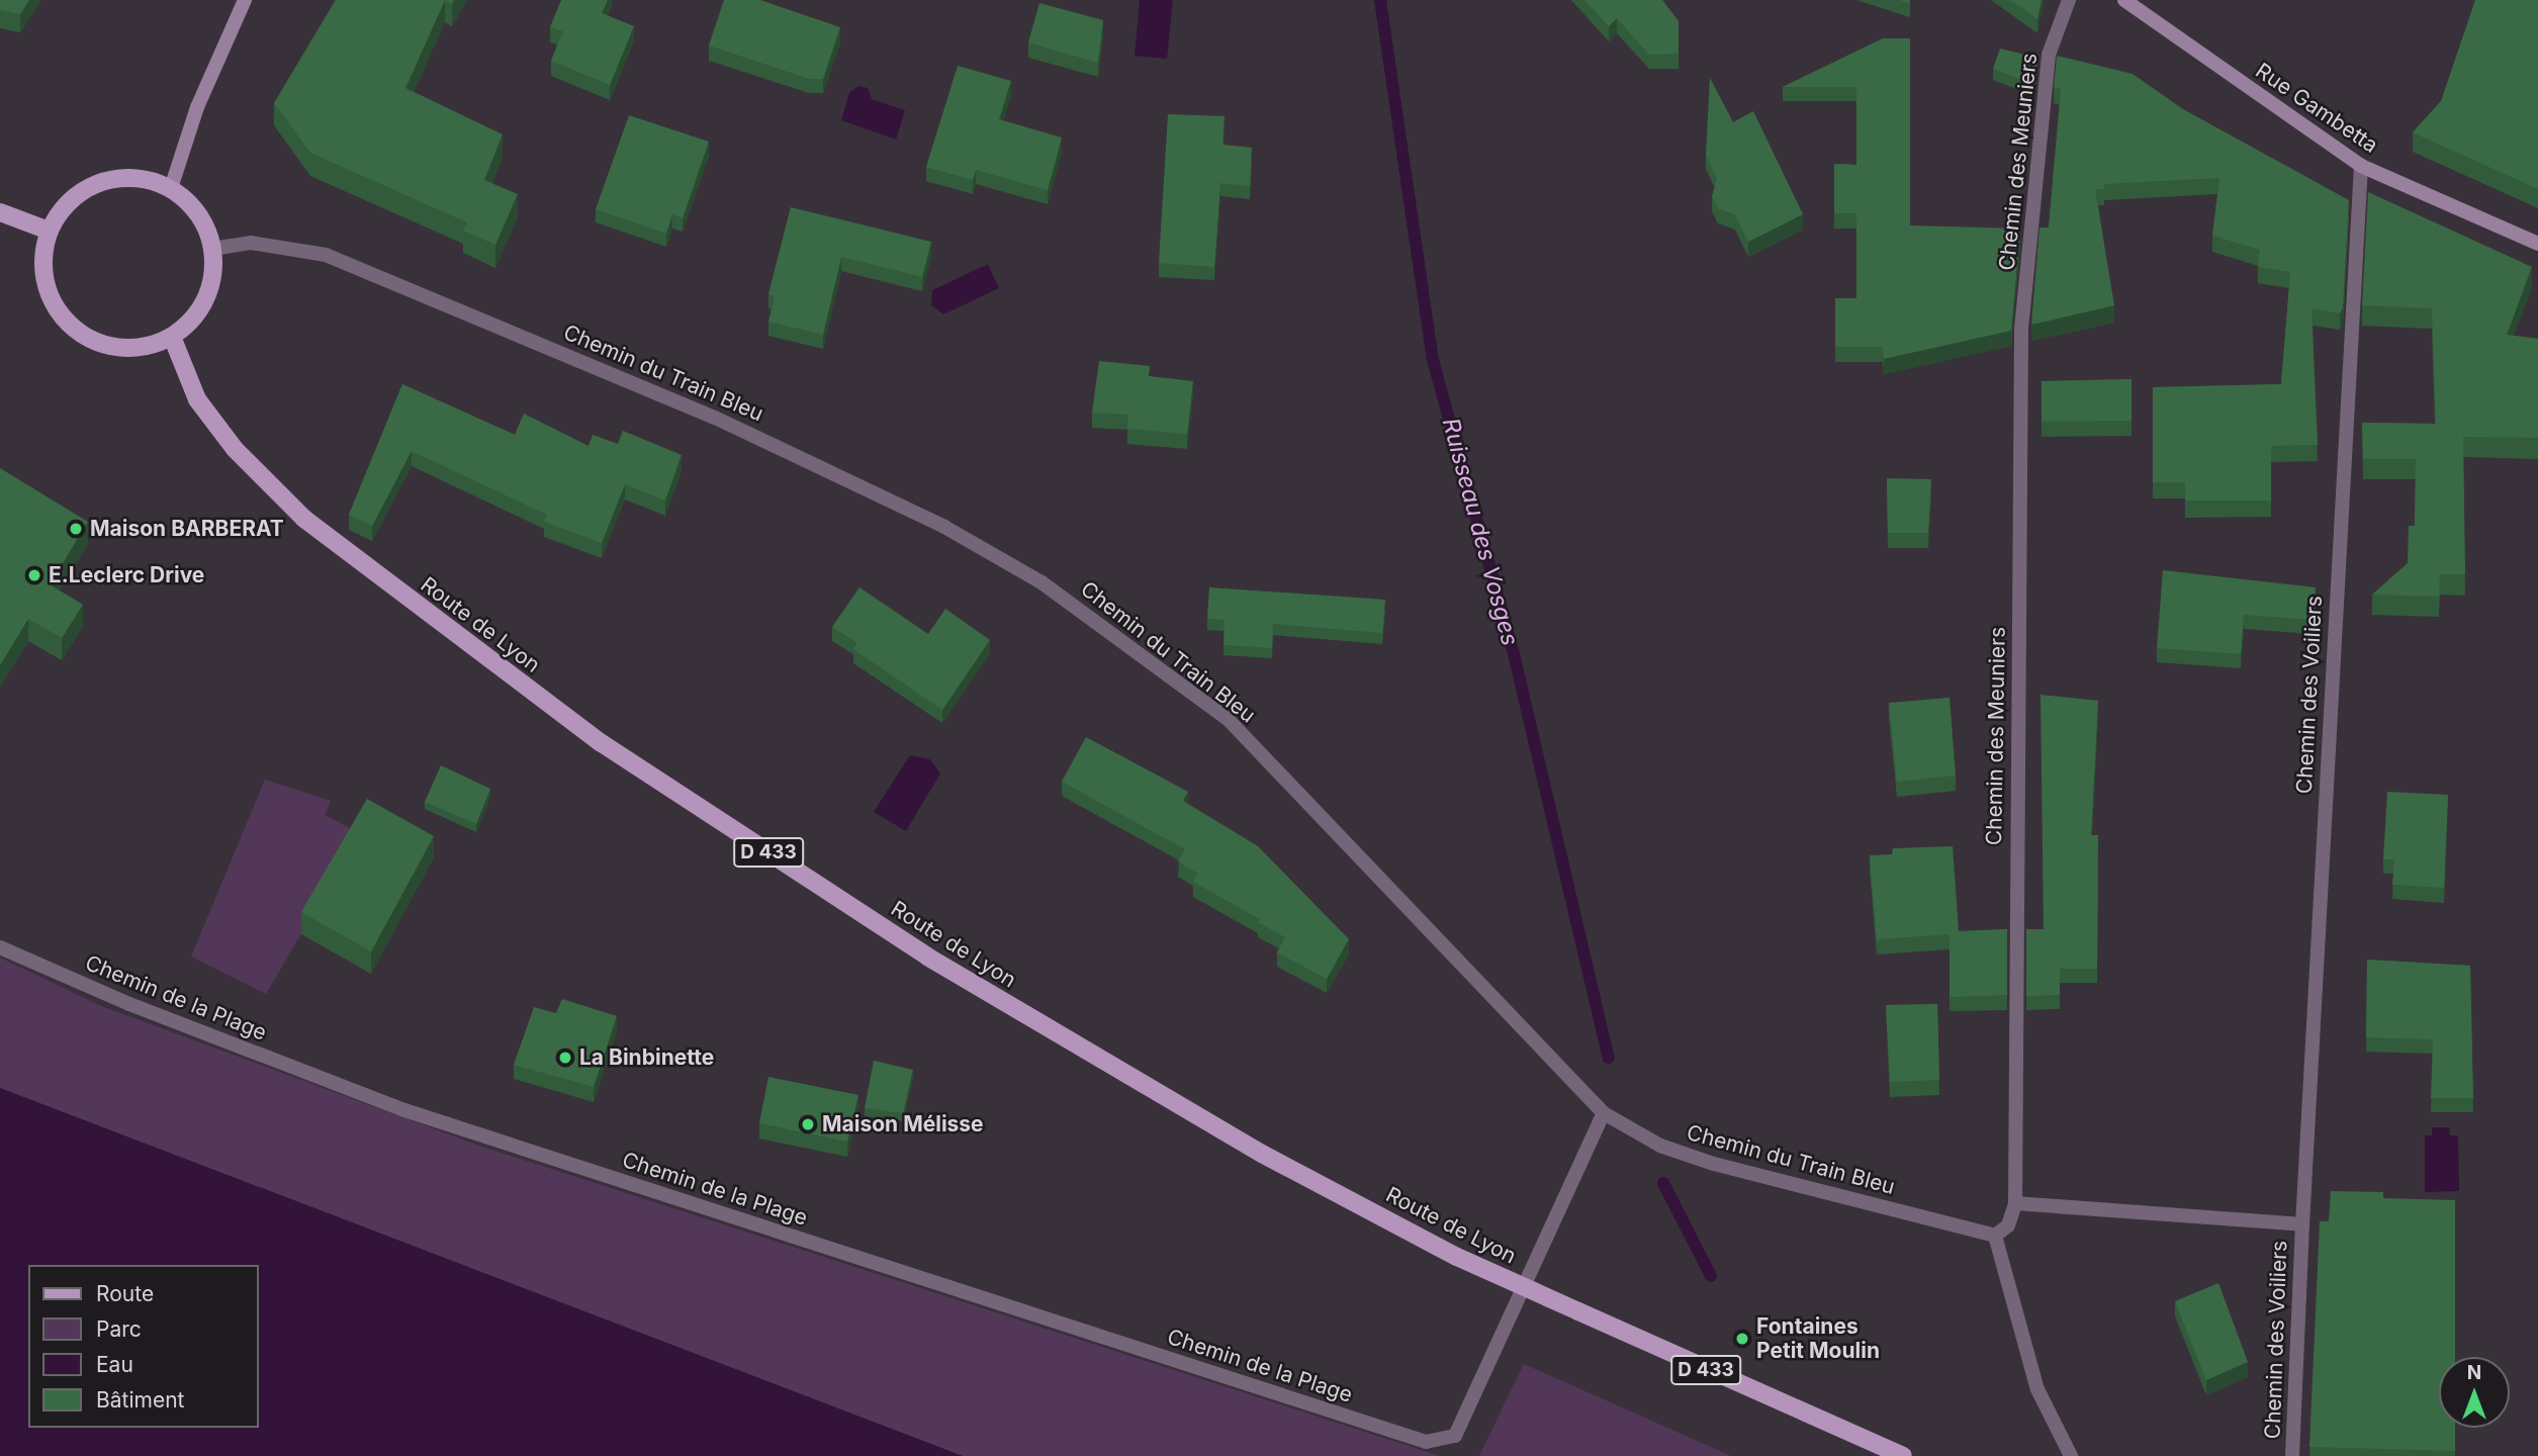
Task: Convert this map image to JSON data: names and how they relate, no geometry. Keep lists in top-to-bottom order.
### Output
{
  "streets": {
    "main road": ["Route de Lyon", "D 433"],
    "street": [
      "Rue Gambetta",
      "Chemin des Meuniers",
      "Chemin du Train Bleu",
      "Chemin des Voiliers",
      "Chemin de la Plage"
    ]
  },
  "crossings": [
    ["Rue Gambetta", "Chemin des Voiliers"],
    ["Chemin des Meuniers", "Chemin du Train Bleu"],
    ["Chemin des Meuniers", "Chemin des Voiliers"],
    ["Chemin du Train Bleu", "Route de Lyon"],
    ["Chemin du Train Bleu", "Chemin de la Plage"]
  ],
  "water": ["Ruisseau des Vosges"],
  "places": [
    "Maison BARBERAT",
    "E.Leclerc Drive",
    "La Binbinette",
    "Maison Mélisse",
    "Fontaines Petit Moulin"
  ],
  "legend": [
    "Route",
    "Parc",
    "Eau",
    "Bâtiment"
  ],
  "north": "top"
}
